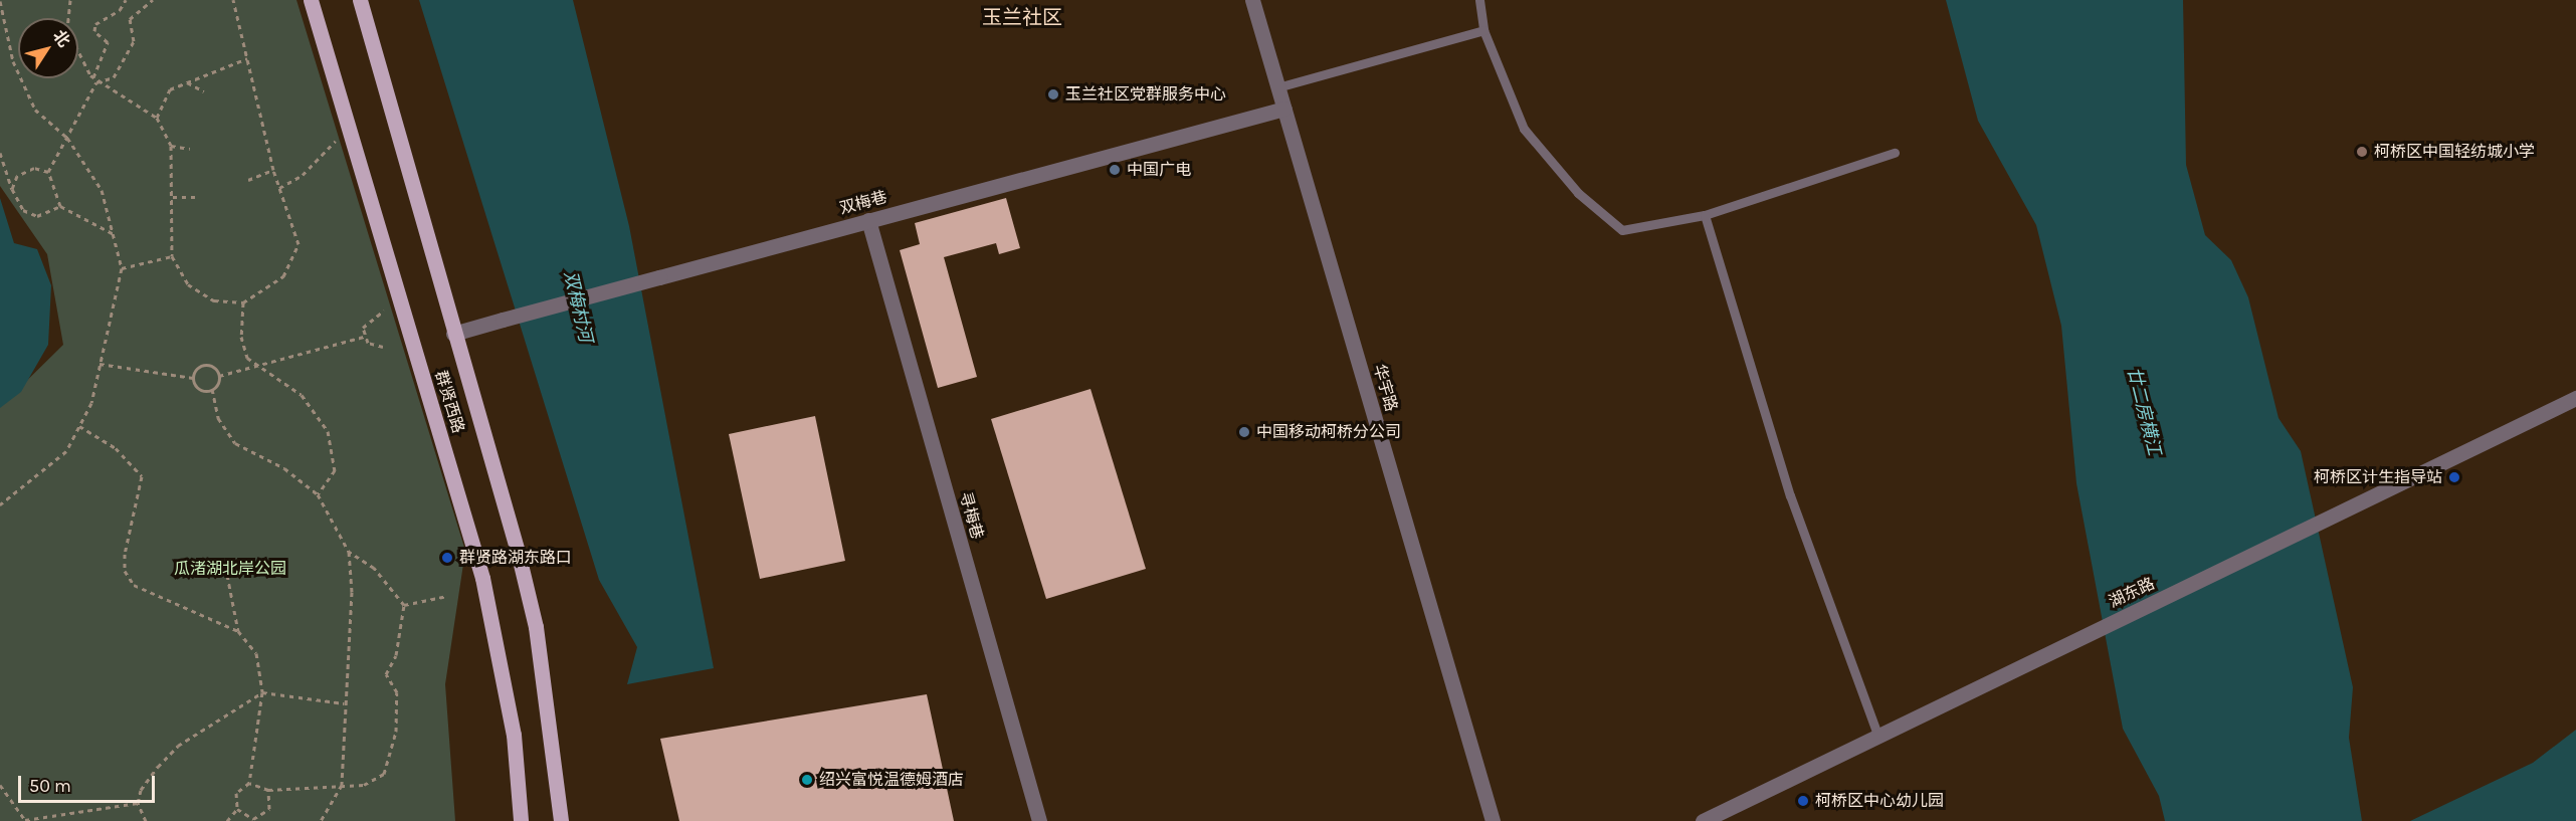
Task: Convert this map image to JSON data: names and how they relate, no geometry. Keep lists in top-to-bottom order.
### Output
{
  "streets": {
    "main road": ["群贤西路"],
    "street": [
      "双梅巷",
      "华宇路",
      "寻梅巷",
      "湖东路"
    ]
  },
  "crossings": [
    ["双梅巷", "华宇路"],
    ["双梅巷", "群贤西路"],
    ["双梅巷", "寻梅巷"]
  ],
  "districts": ["玉兰社区"],
  "water": ["双梅村河", "廿二房横江"],
  "parks": ["瓜渚湖北岸公园"],
  "places": [
    "玉兰社区党群服务中心",
    "柯桥区中国轻纺城小学",
    "中国广电",
    "中国移动柯桥分公司",
    "柯桥区计生指导站",
    "群贤路湖东路口",
    "绍兴富悦温德姆酒店",
    "柯桥区中心幼儿园"
  ],
  "scale_bar": "50 m",
  "north": "top right"
}
